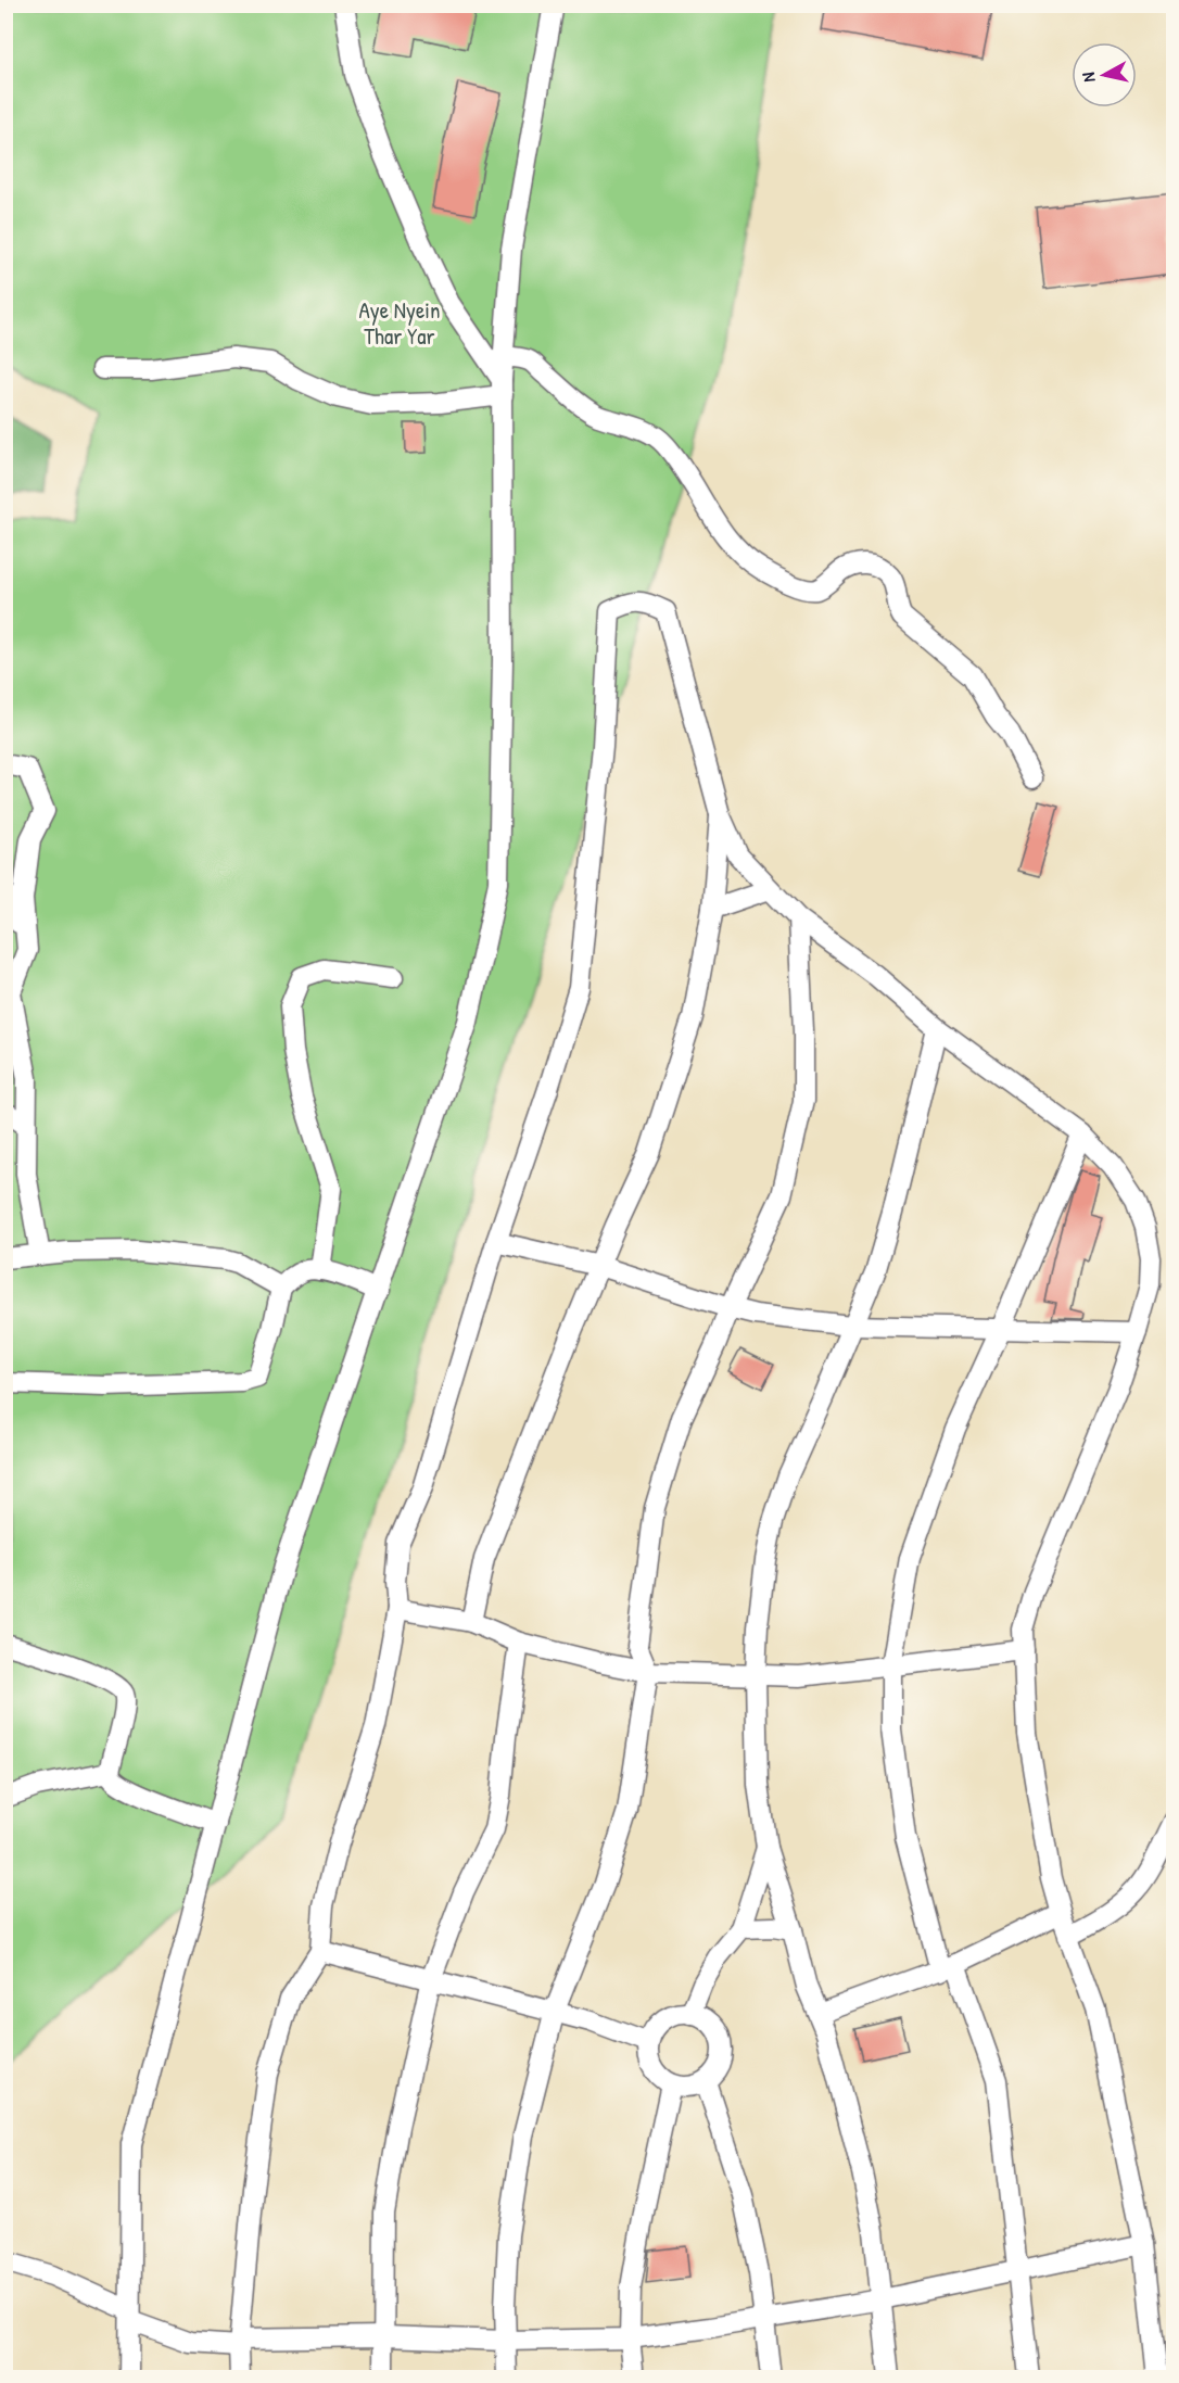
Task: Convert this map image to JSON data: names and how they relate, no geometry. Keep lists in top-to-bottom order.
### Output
{
  "parks": ["Aye Nyein Thar Yar"],
  "north": "left"
}
